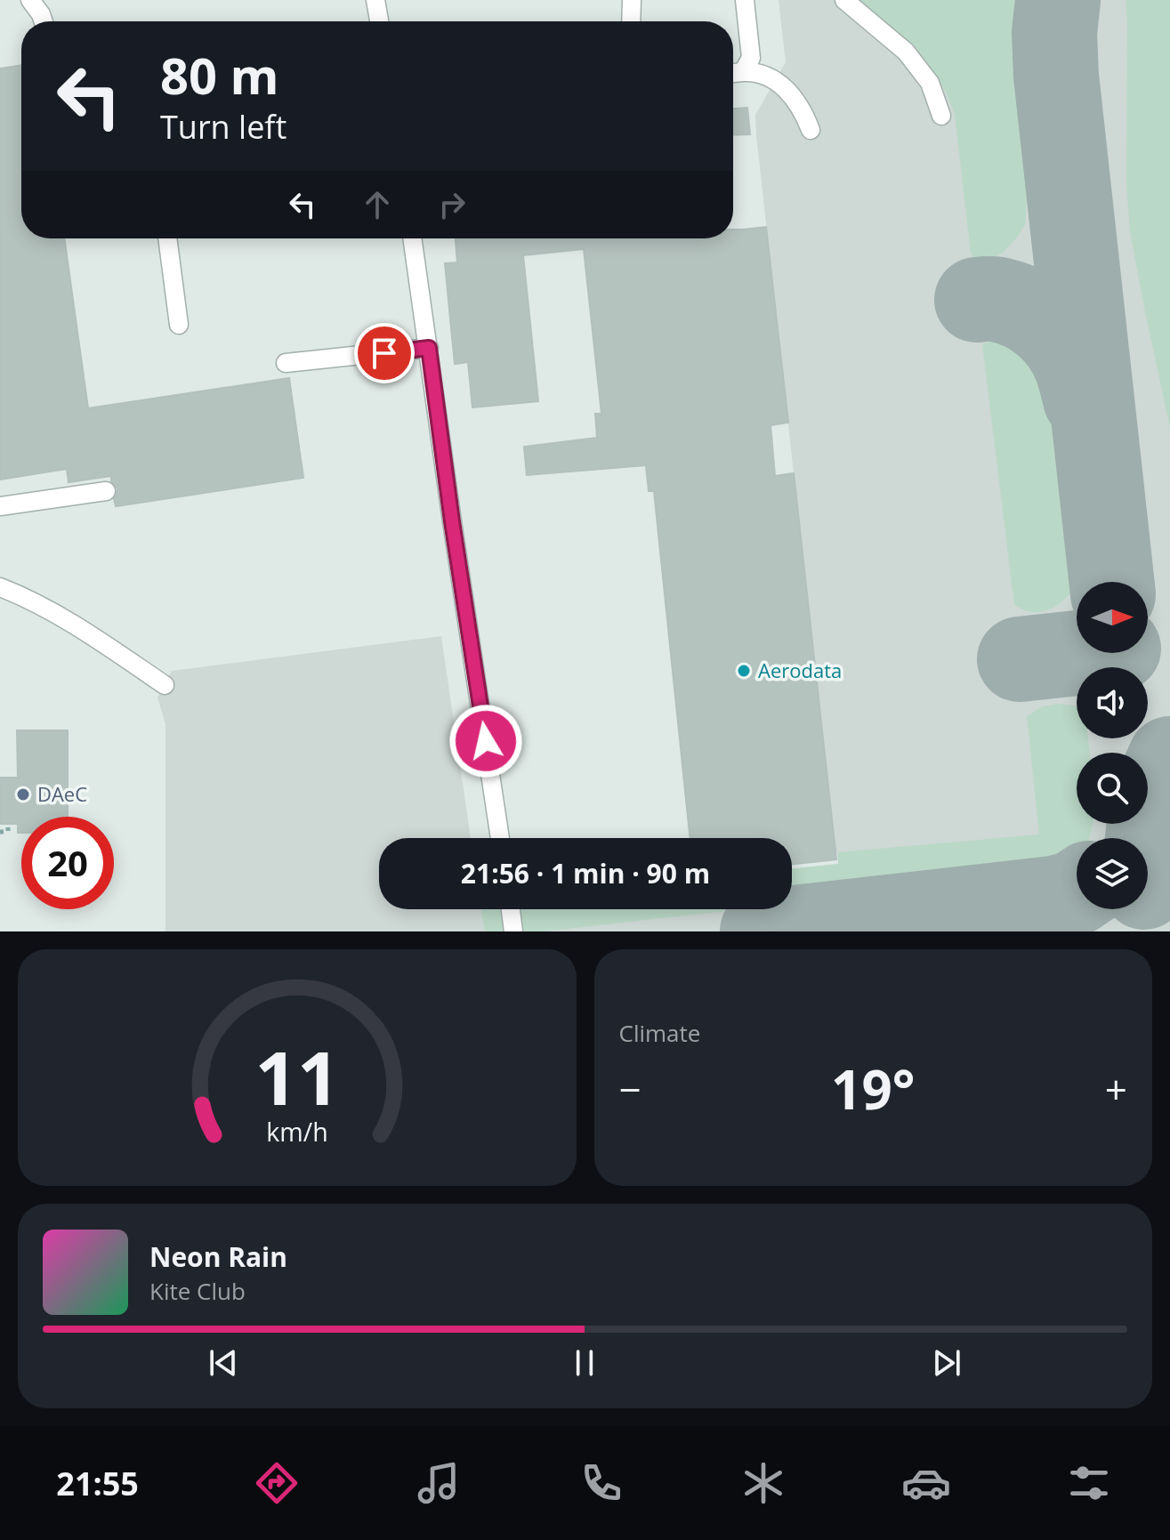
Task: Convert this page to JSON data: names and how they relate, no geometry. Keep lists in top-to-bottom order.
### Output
{
  "places": ["Aerodata", "DAeC"],
  "north": "right",
  "page": {
    "turn": ["80 m", "Turn left"],
    "limit": "20",
    "trip": "21:56 · 1 min · 90 m",
    "tile": "Climate",
    "heat": ["−", "19°", "+"],
    "song": ["Neon Rain", "Kite Club"],
    "tabs": "21:55",
    "gauge": ["11", "km/h"]
  }
}
